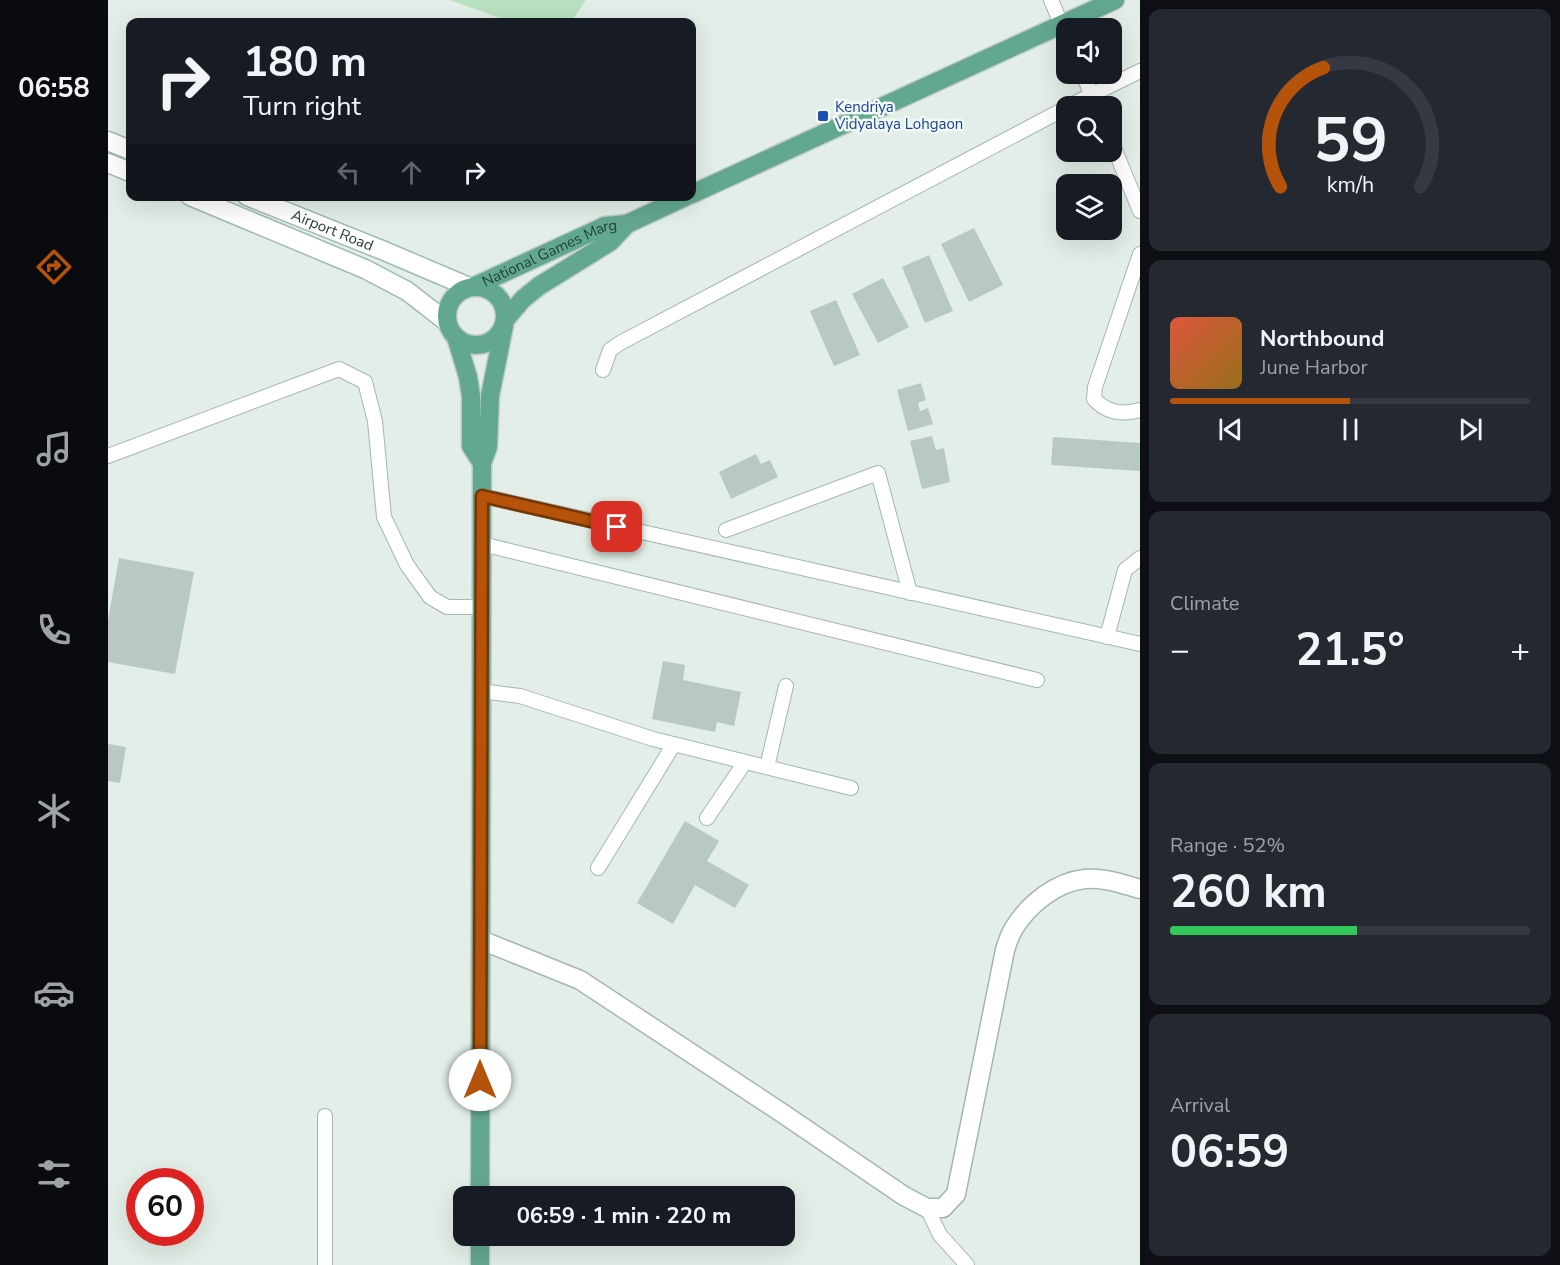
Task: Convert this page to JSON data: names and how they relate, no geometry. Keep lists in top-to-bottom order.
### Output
{
  "streets": {
    "main road": ["National Games Marg"],
    "street": ["Airport Road"]
  },
  "crossings": [
    ["Airport Road", "National Games Marg"]
  ],
  "places": {
    "transit": ["Kendriya Vidyalaya Lohgaon"]
  },
  "page": {
    "tabs": "06:58",
    "turn": ["180 m", "Turn right"],
    "song": ["Northbound", "June Harbor"],
    "tile": [
      "Climate",
      ["Range · 52%", "260 km"],
      ["Arrival", "06:59"]
    ],
    "heat": ["−", "21.5°", "+"],
    "limit": "60",
    "trip": "06:59 · 1 min · 220 m",
    "gauge": ["59", "km/h"]
  }
}
